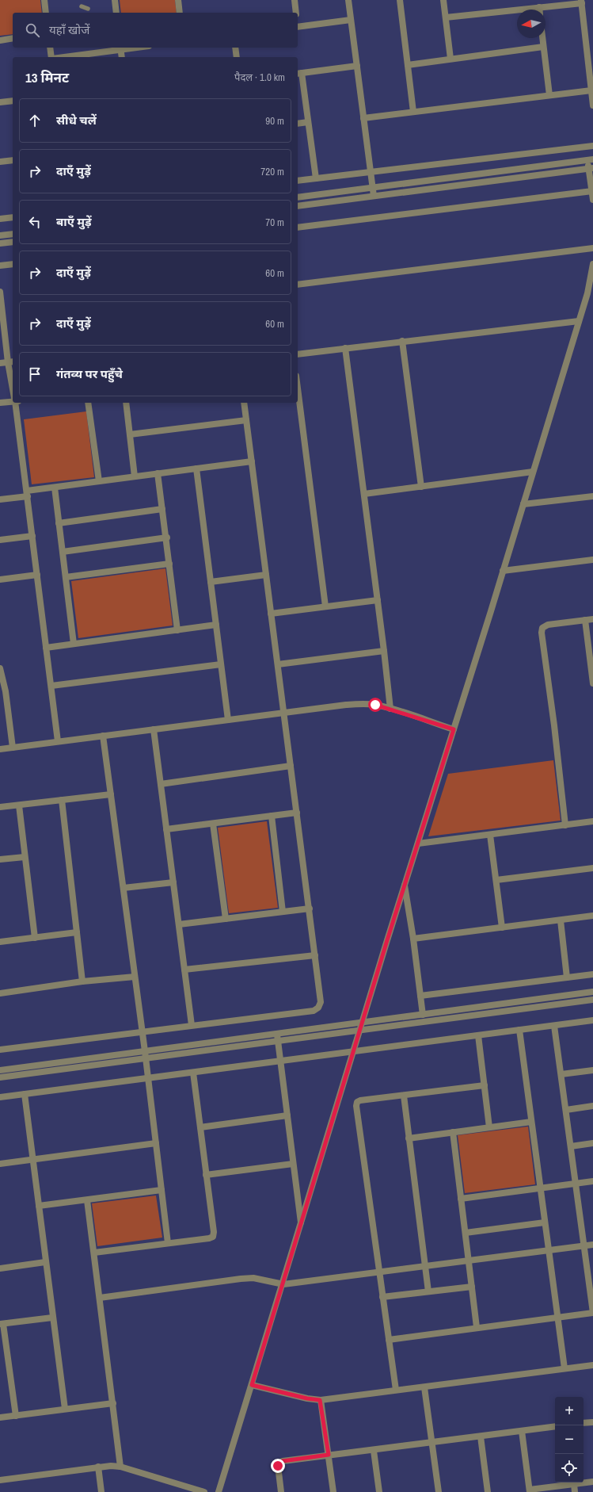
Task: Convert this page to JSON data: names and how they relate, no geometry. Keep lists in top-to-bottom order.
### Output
{
  "north": "left",
  "page": {
    "search": "यहाँ खोजें",
    "heading": ["13 मिनट", "पैदल · 1.0 km"],
    "list": [
      ["सीधे चलें", "90 m"],
      ["दाएँ मुड़ें", "720 m"],
      ["बाएँ मुड़ें", "70 m"],
      ["दाएँ मुड़ें", "60 m"],
      ["दाएँ मुड़ें", "60 m"],
      "गंतव्य पर पहुँचे"
    ],
    "map_buttons": ["+", "−"]
  }
}
